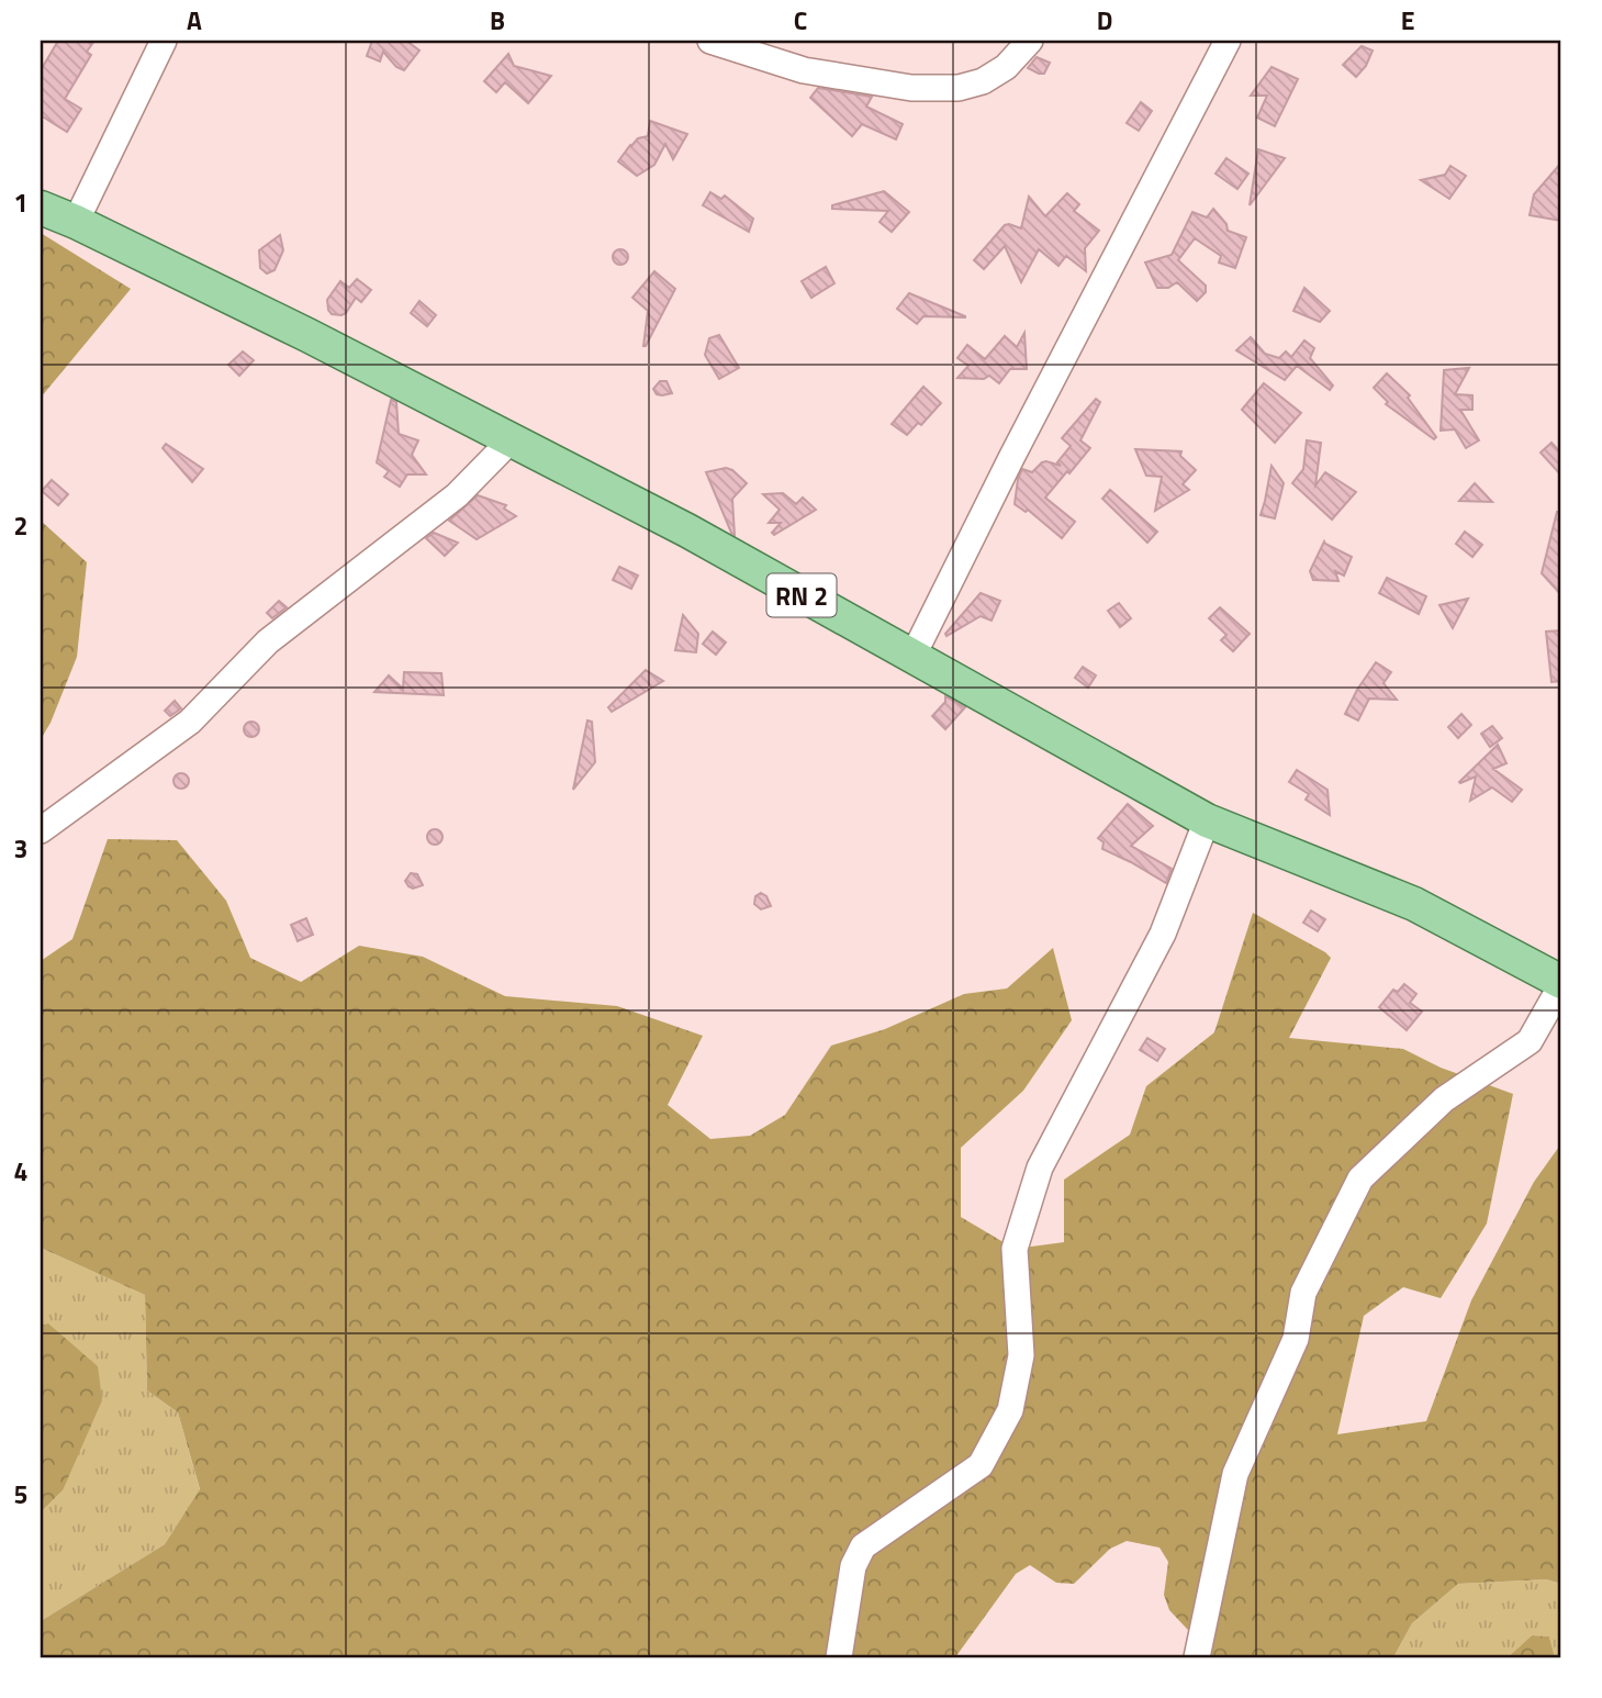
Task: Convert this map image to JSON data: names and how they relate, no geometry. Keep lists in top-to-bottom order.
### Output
{
  "streets": {
    "main road": ["RN 2"]
  },
  "grid": {
    "columns": [
      "A",
      "B",
      "C",
      "D",
      "E"
    ],
    "rows": [
      "1",
      "2",
      "3",
      "4",
      "5"
    ]
  }
}
